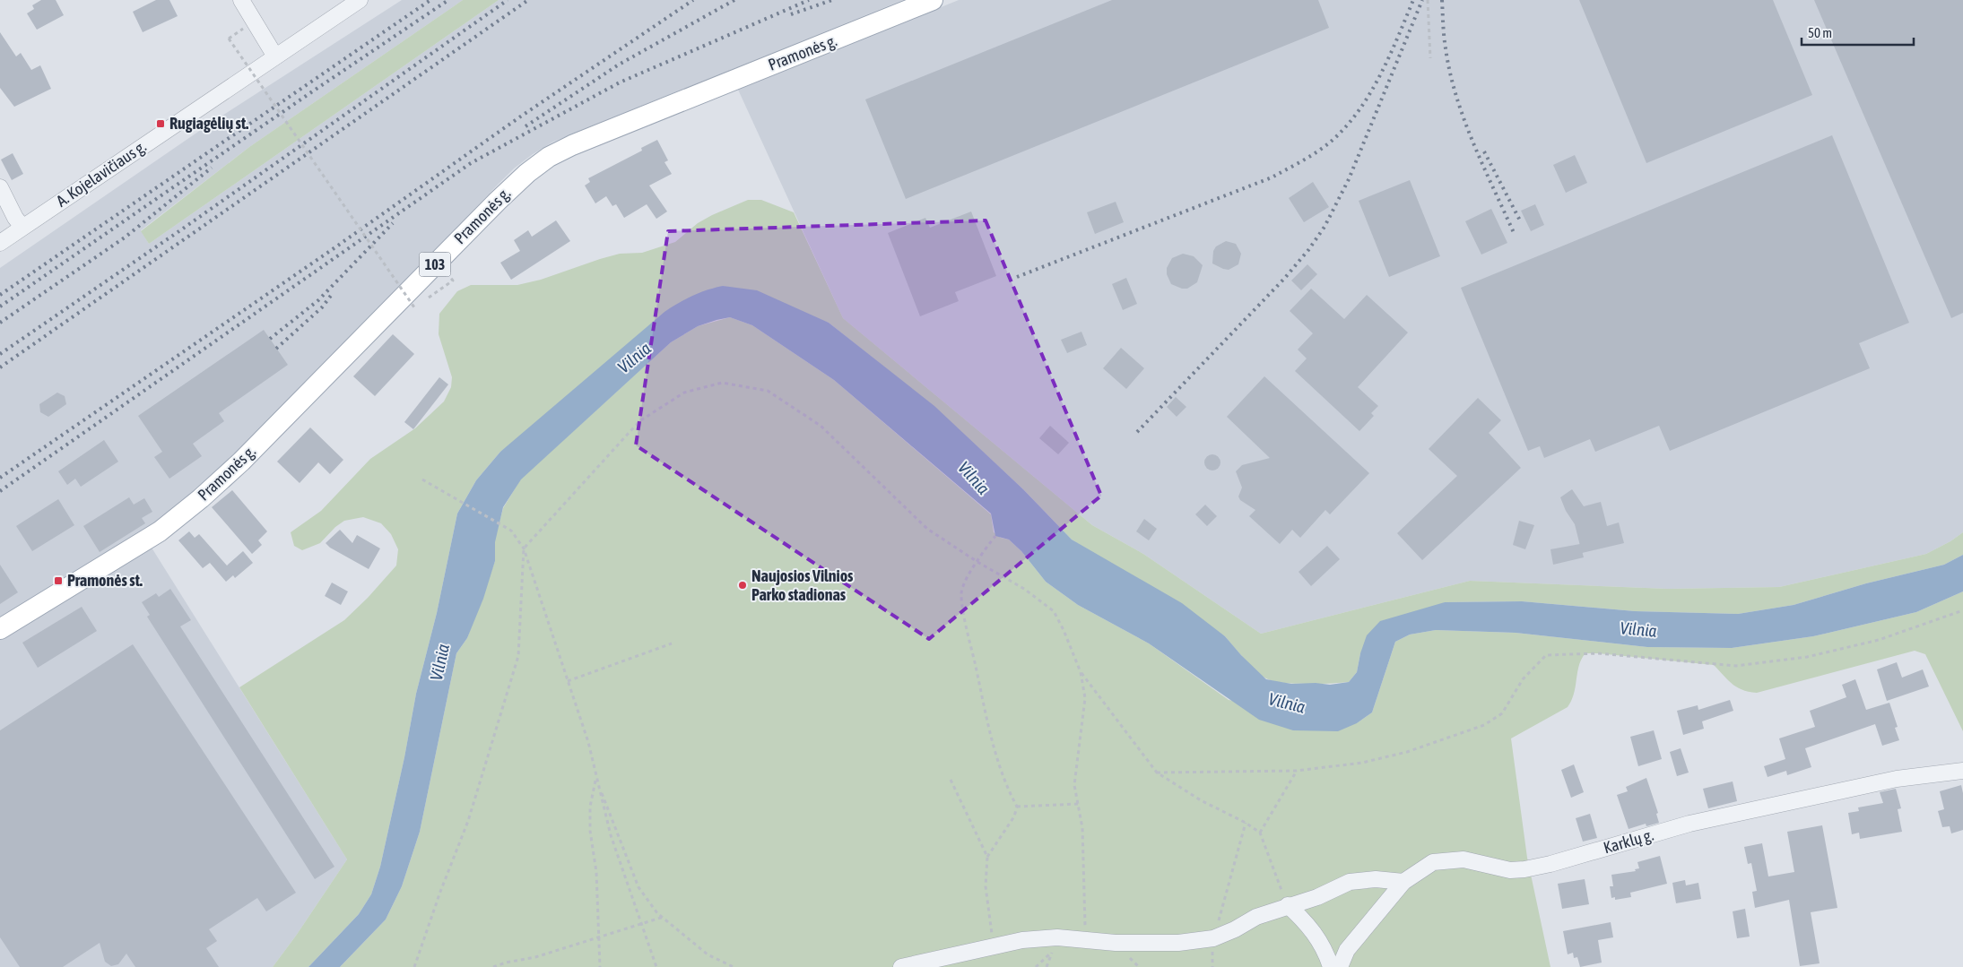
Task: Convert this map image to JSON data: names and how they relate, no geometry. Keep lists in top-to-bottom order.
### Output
{
  "streets": {
    "main road": ["Pramonės g.", "103"],
    "street": ["A. Kojelavičiaus g.", "Karklų g."]
  },
  "water": ["Vilnia"],
  "places": {
    "transit": ["Rugiagėlių st.", "Pramonės st."],
    "other": ["Naujosios Vilnios Parko stadionas"]
  },
  "scale_bar": "50 m"
}
